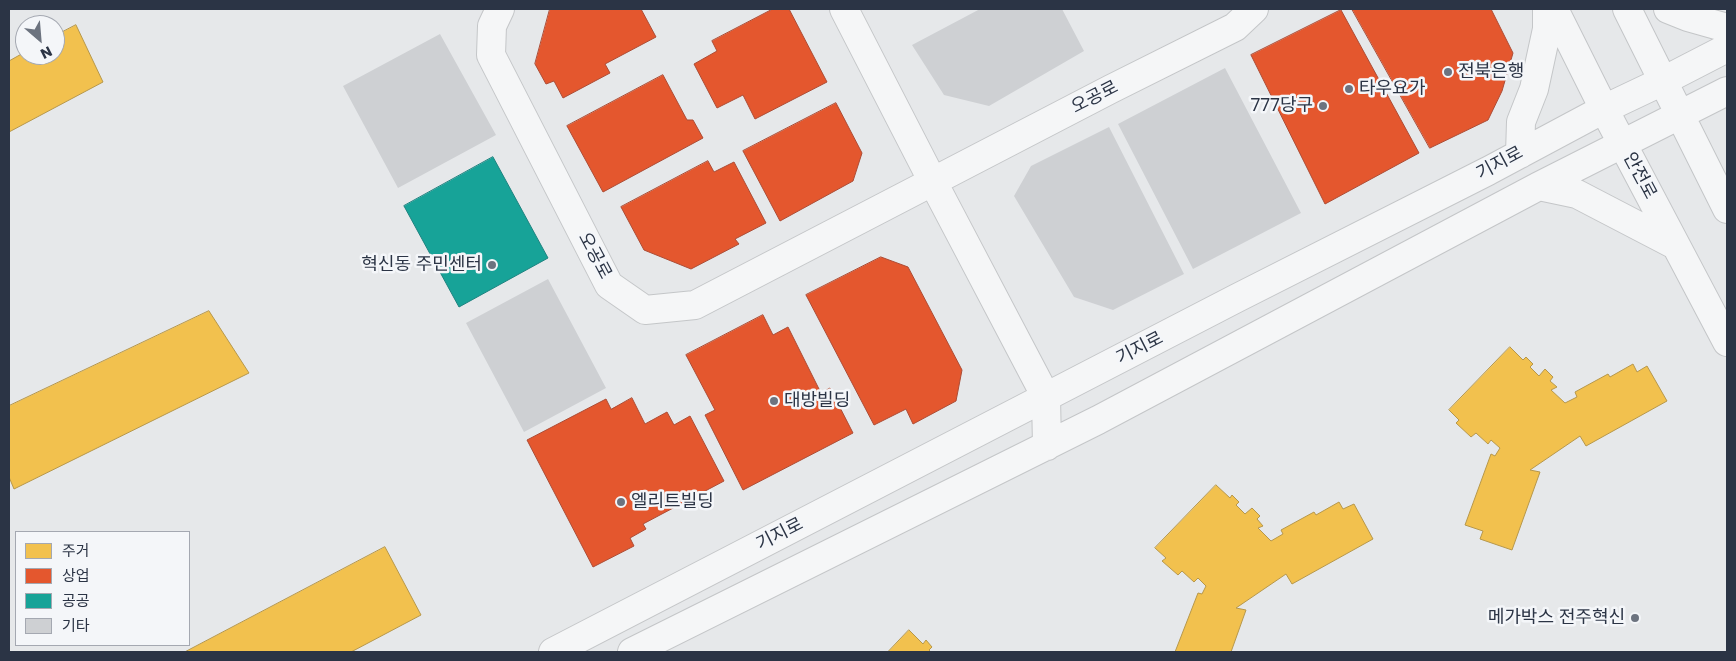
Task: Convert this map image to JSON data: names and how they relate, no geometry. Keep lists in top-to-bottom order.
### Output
{
  "streets": {
    "street": ["오공로", "기지로", "안전로"]
  },
  "crossings": [
    ["기지로", "안전로"]
  ],
  "places": [
    "전북은행",
    "타우요가",
    "777당구",
    "혁신동 주민센터",
    "대방빌딩",
    "엘리트빌딩",
    "메가박스 전주혁신"
  ],
  "legend": [
    "주거",
    "상업",
    "공공",
    "기타"
  ],
  "north": "bottom right"
}
